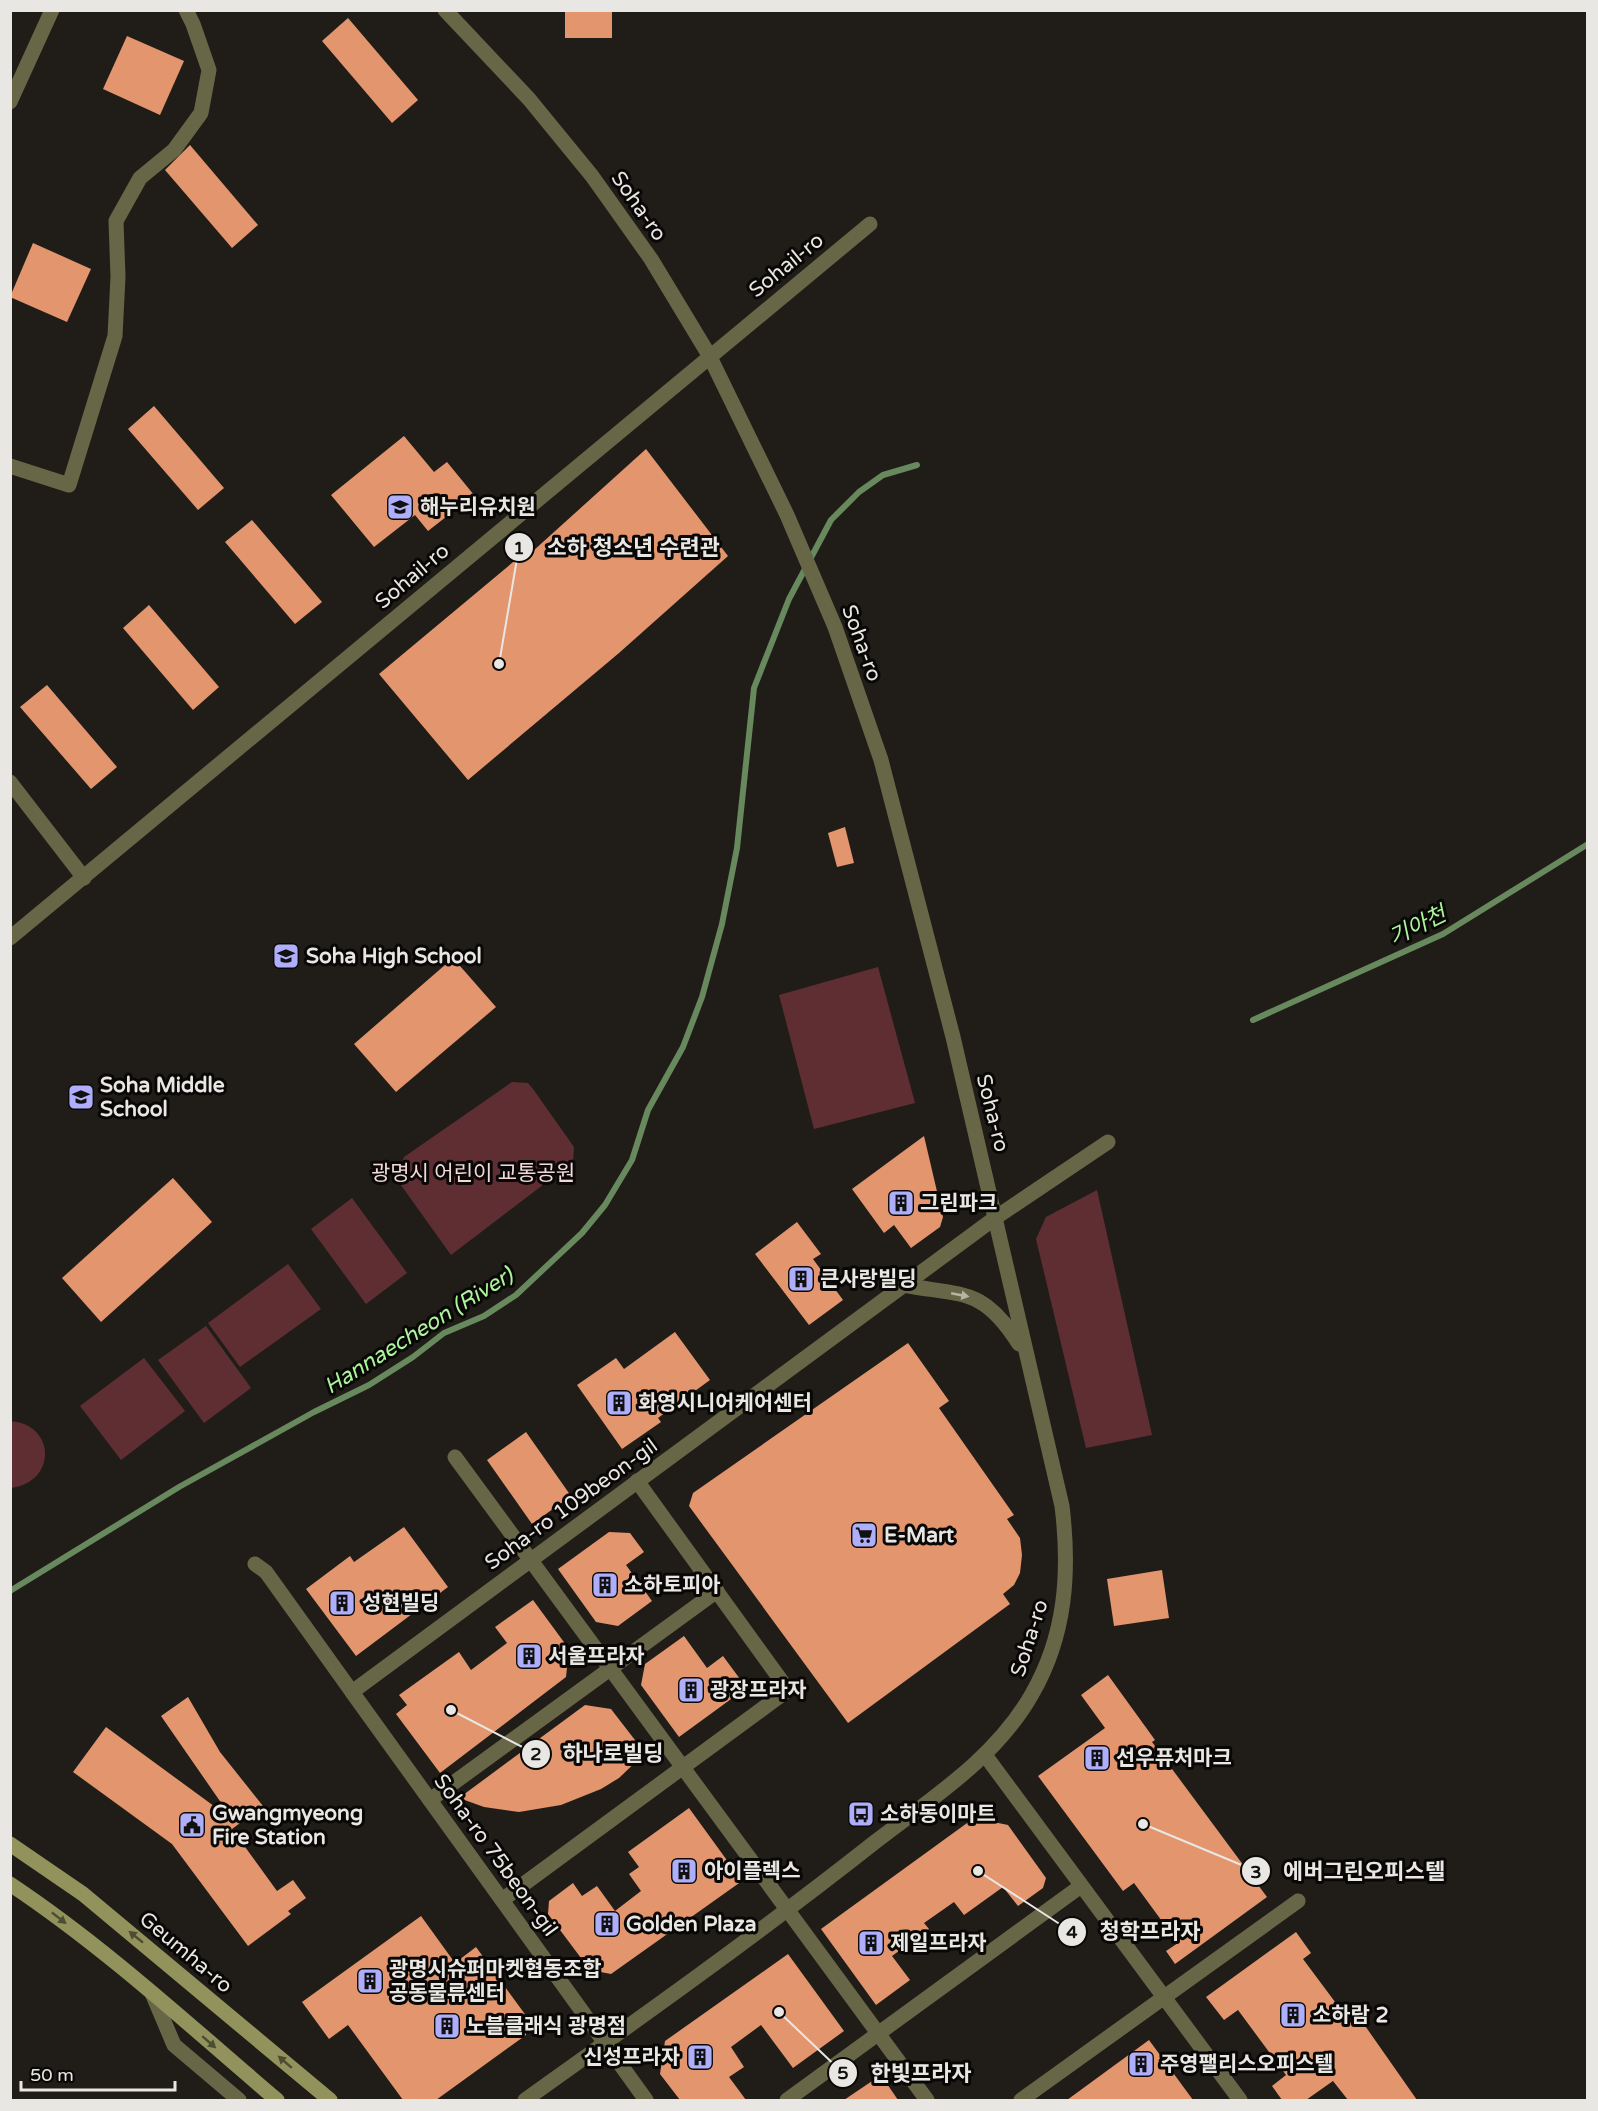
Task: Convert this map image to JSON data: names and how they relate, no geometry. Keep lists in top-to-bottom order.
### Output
{
  "streets": {
    "main road": ["Geumha-ro"],
    "street": [
      "Soha-ro",
      "Sohail-ro",
      "Soha-ro 109beon-gil",
      "Soha-ro 75beon-gil"
    ]
  },
  "crossings": [
    ["Soha-ro", "Sohail-ro"],
    ["Soha-ro", "Soha-ro 109beon-gil"],
    ["Soha-ro", "Soha-ro 75beon-gil"],
    ["Soha-ro 109beon-gil", "Soha-ro 75beon-gil"]
  ],
  "water": ["기아천", "Hannaecheon (River)"],
  "parks": ["광명시 어린이 교통공원"],
  "places": {
    "school or university": ["해누리유치원", "Soha High School", "Soha Middle School"],
    "other": [
      "소하 청소년 수련관",
      "하나로빌딩",
      "에버그린오피스텔",
      "청학프라자",
      "한빛프라자"
    ],
    "building": [
      "그린파크",
      "큰사랑빌딩",
      "화영시니어케어센터",
      "소하토피아",
      "성현빌딩",
      "서울프라자",
      "광장프라자",
      "선우퓨처마크",
      "아이플렉스",
      "Golden Plaza",
      "제일프라자",
      "광명시슈퍼마켓협동조합 공동물류센터",
      "소하람 2",
      "노블클래식 광명점",
      "신성프라자",
      "주영팰리스오피스텔"
    ],
    "supermarket": ["E-Mart"],
    "bus stop": ["소하동이마트"],
    "public building": ["Gwangmyeong Fire Station"]
  },
  "scale_bar": "50 m"
}
